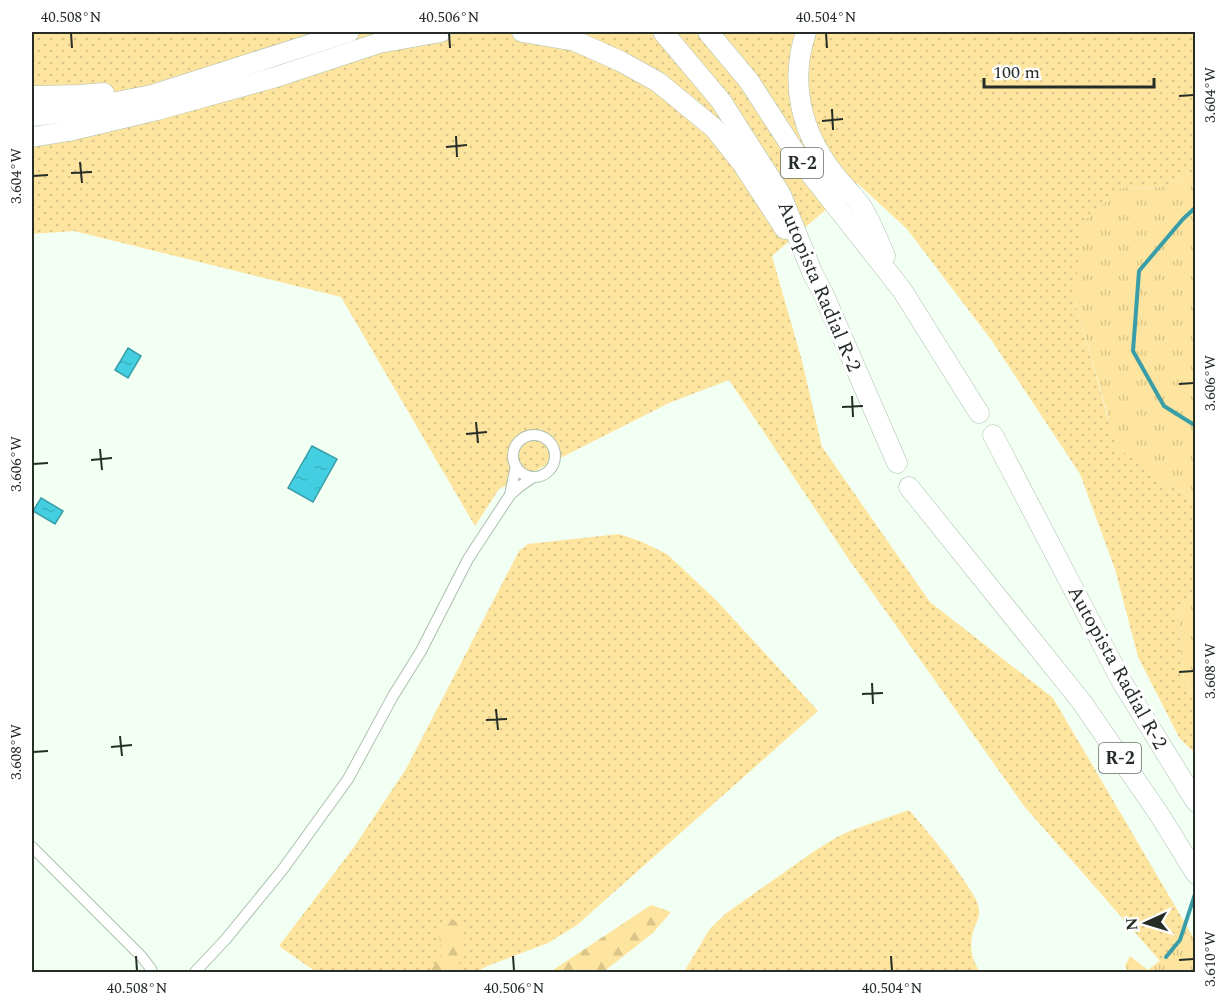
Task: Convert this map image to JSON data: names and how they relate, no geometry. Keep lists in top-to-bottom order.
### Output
{
  "streets": {
    "highway": ["R-2", "Autopista Radial R-2"]
  },
  "scale_bar": "100 m",
  "north": "left",
  "coordinates": [
    "40.508°N",
    "40.506°N",
    "40.504°N",
    "3.604°W",
    "3.606°W",
    "3.608°W",
    "3.610°W"
  ]
}
